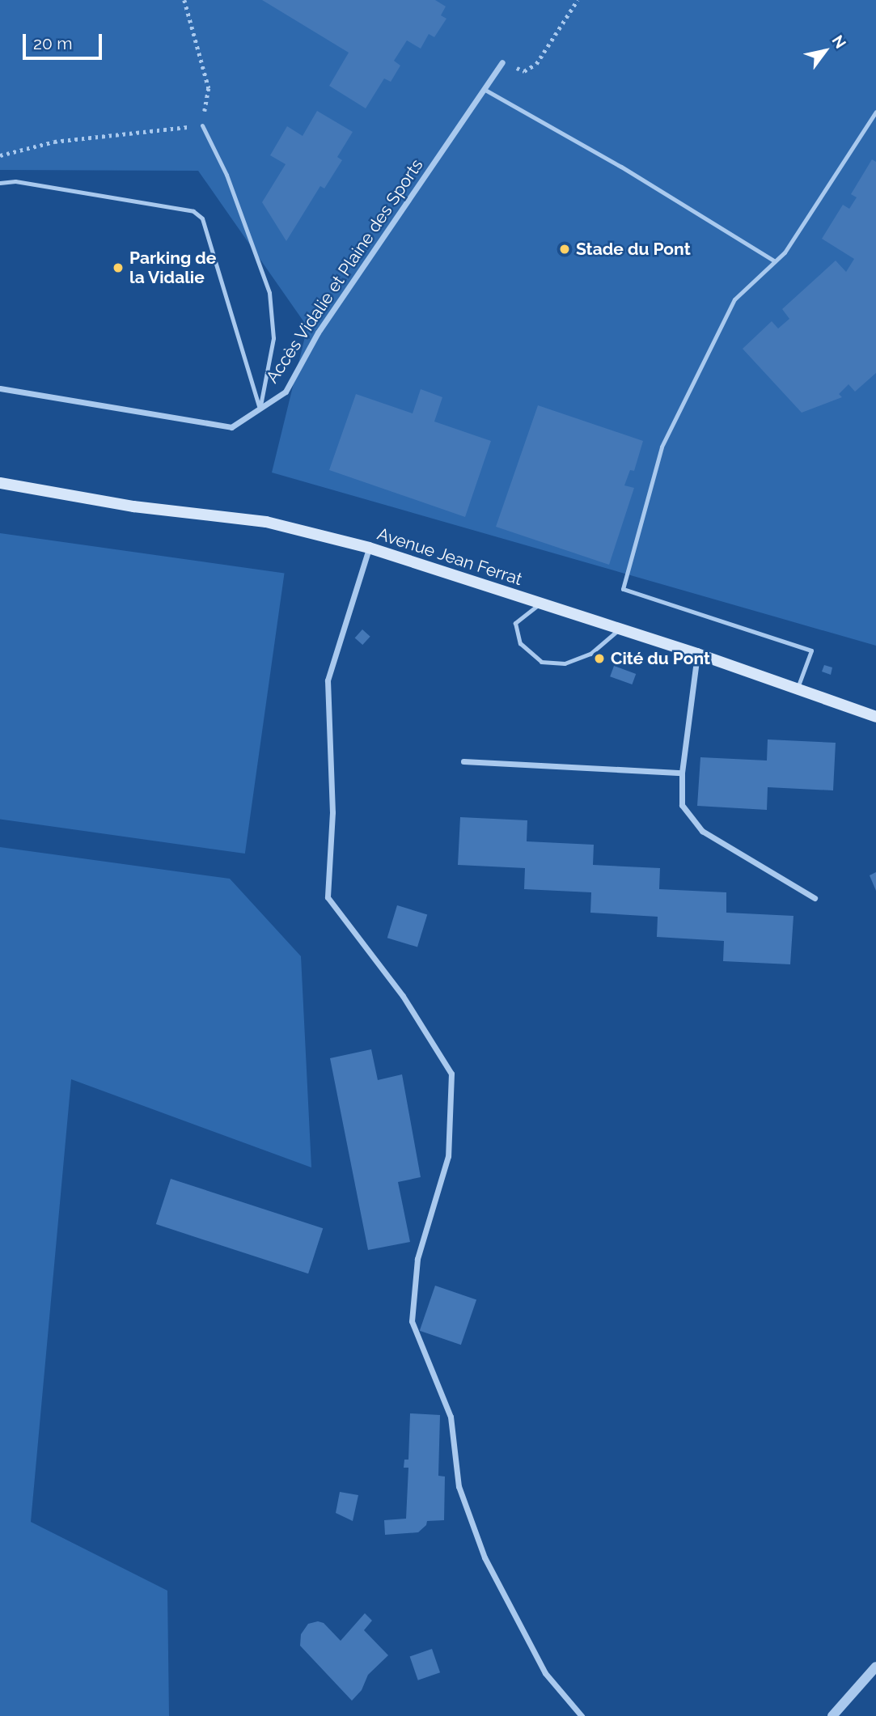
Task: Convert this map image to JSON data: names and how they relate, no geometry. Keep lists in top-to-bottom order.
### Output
{
  "streets": {
    "main road": ["Avenue Jean Ferrat"],
    "street": ["Accès Vidalie et Plaine des Sports"]
  },
  "places": ["Stade du Pont", "Parking de la Vidalie", "Cité du Pont"],
  "scale_bar": "20 m",
  "north": "top right"
}
